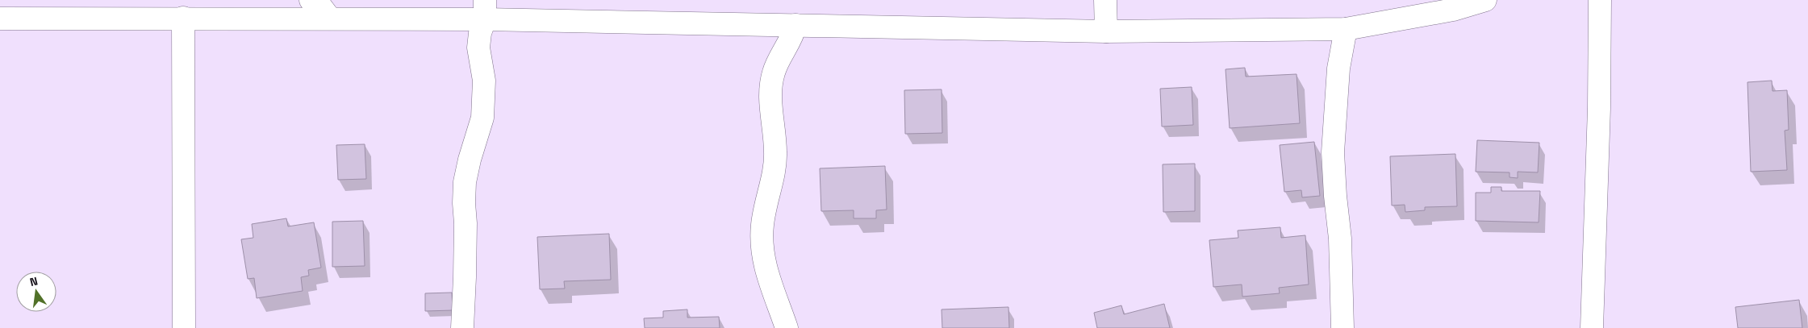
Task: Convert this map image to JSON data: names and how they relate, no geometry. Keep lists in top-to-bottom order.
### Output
{
  "north": "top"
}
